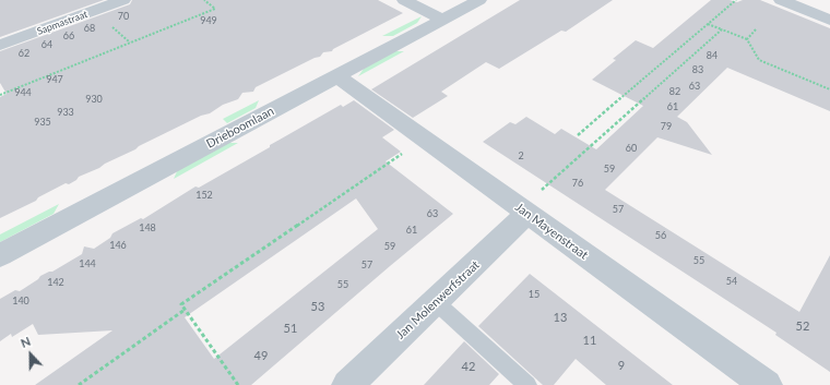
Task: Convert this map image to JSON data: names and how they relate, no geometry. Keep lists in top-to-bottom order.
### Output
{
  "streets": {
    "street": [
      "Sapmastraat",
      "Drieboomlaan",
      "Jan Mayenstraat",
      "Jan Molenwerfstraat"
    ]
  },
  "crossings": [
    ["Drieboomlaan", "Jan Mayenstraat"],
    ["Jan Mayenstraat", "Jan Molenwerfstraat"]
  ],
  "house_numbers": [
    "70",
    "949",
    "68",
    "66",
    "64",
    "62",
    "84",
    "83",
    "947",
    "63",
    "82",
    "944",
    "930",
    "61",
    "933",
    "935",
    "79",
    "60",
    "2",
    "59",
    "76",
    "152",
    "57",
    "63",
    "148",
    "61",
    "56",
    "146",
    "59",
    "55",
    "144",
    "57",
    "54",
    "142",
    "55",
    "15",
    "140",
    "53",
    "13",
    "52",
    "51",
    "11",
    "49",
    "9",
    "42"
  ],
  "north": "top"
}
